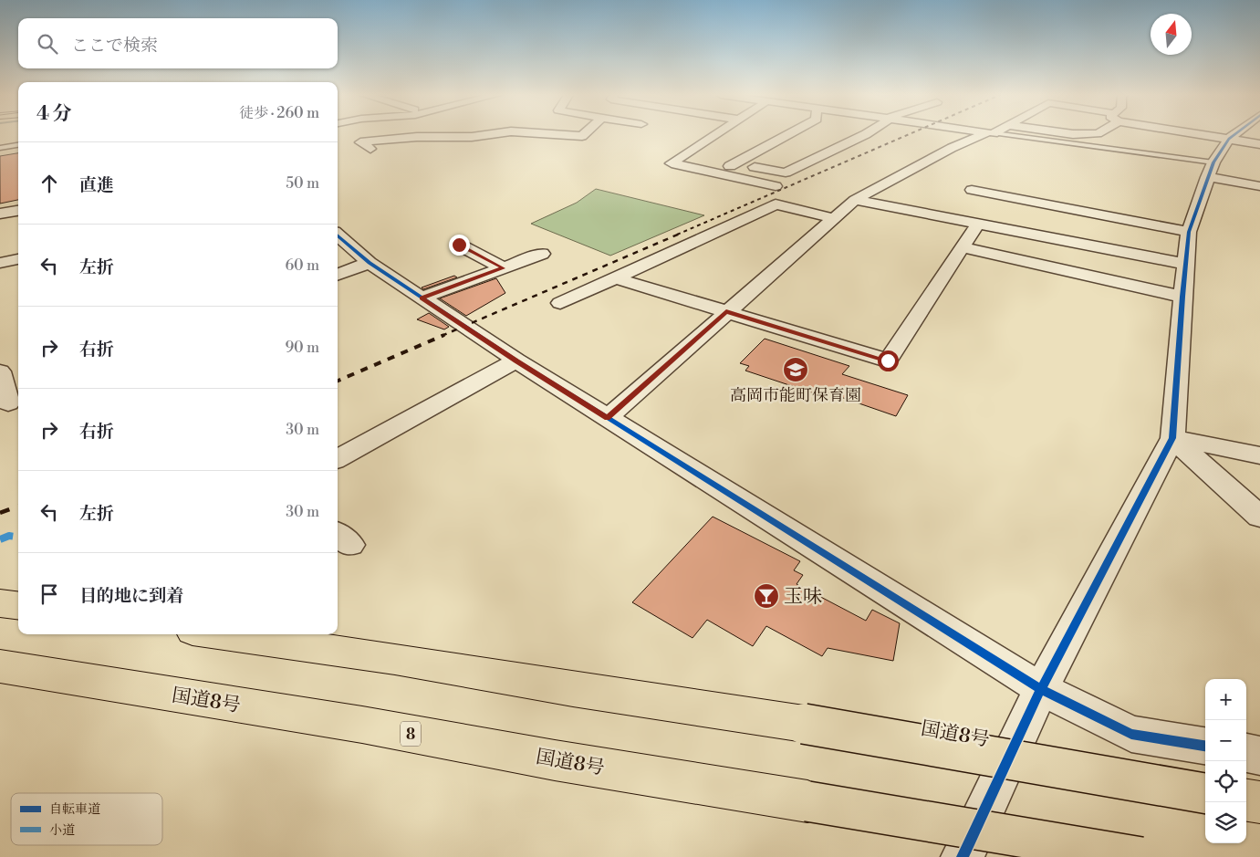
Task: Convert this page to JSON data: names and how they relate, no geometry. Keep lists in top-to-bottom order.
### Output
{
  "streets": {
    "main road": ["国道8号", "8"]
  },
  "places": {
    "school or university": ["高岡市能町保育園"],
    "bar": ["玉味"]
  },
  "legend": ["自転車道", "小道"],
  "north": "top",
  "page": {
    "search": "ここで検索",
    "heading": ["4 分", "徒歩 · 260 m"],
    "list": [
      ["直進", "50 m"],
      ["左折", "60 m"],
      ["右折", "90 m"],
      ["右折", "30 m"],
      ["左折", "30 m"],
      "目的地に到着"
    ],
    "map_buttons": ["+", "−"]
  }
}
